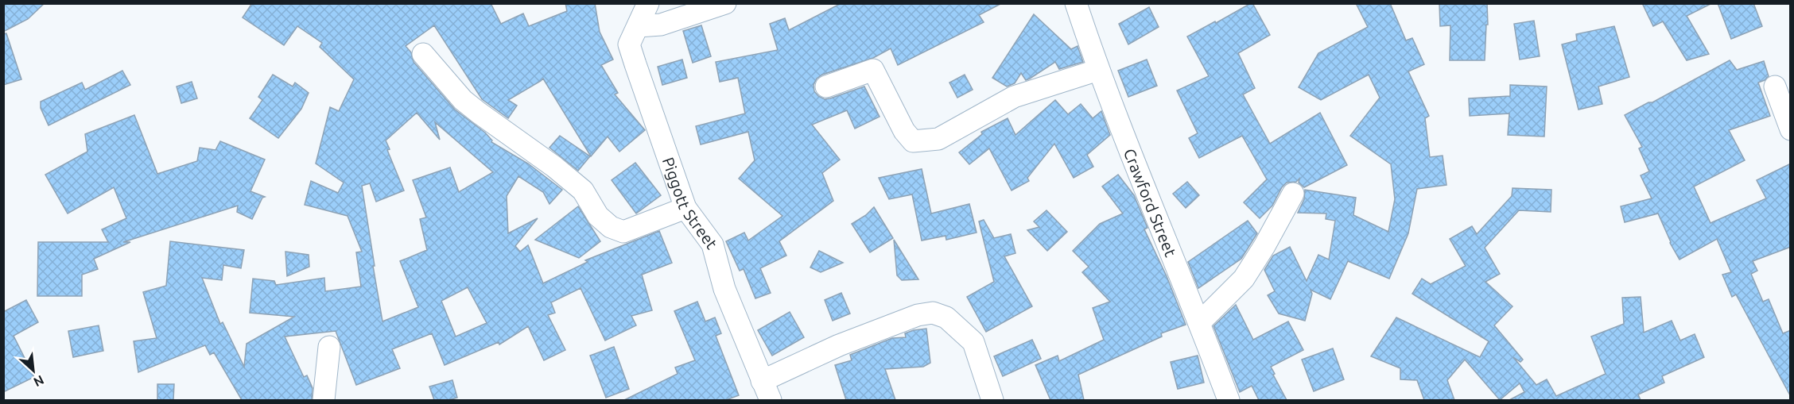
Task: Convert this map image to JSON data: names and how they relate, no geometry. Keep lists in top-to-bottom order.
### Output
{
  "streets": {
    "street": ["Piggott Street", "Crawford Street"]
  },
  "north": "bottom right"
}
